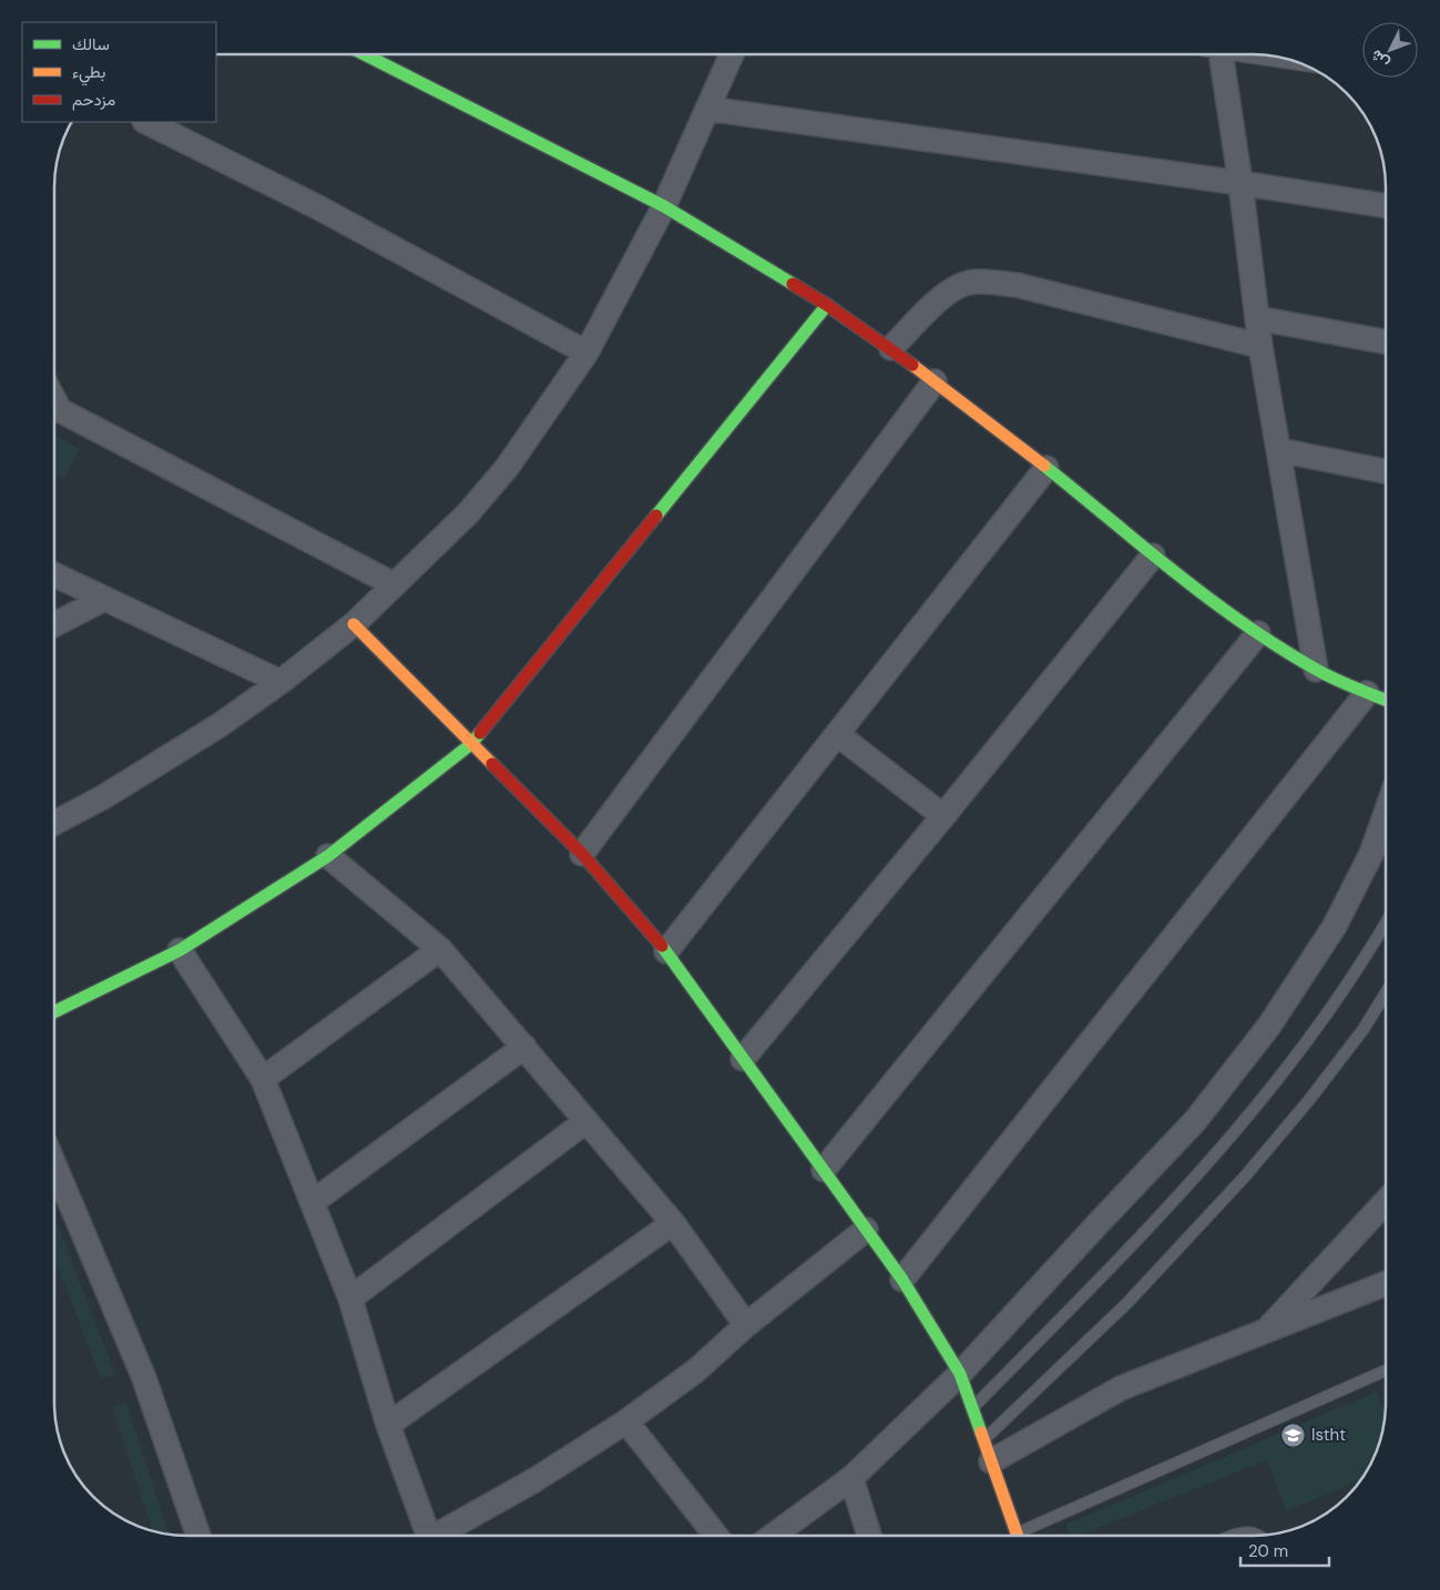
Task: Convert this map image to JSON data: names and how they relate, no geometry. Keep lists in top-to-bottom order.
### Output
{
  "places": {
    "school or university": ["Istht"]
  },
  "legend": ["سالك", "بطيء", "مزدحم"],
  "scale_bar": "20 m",
  "north": "bottom left"
}
